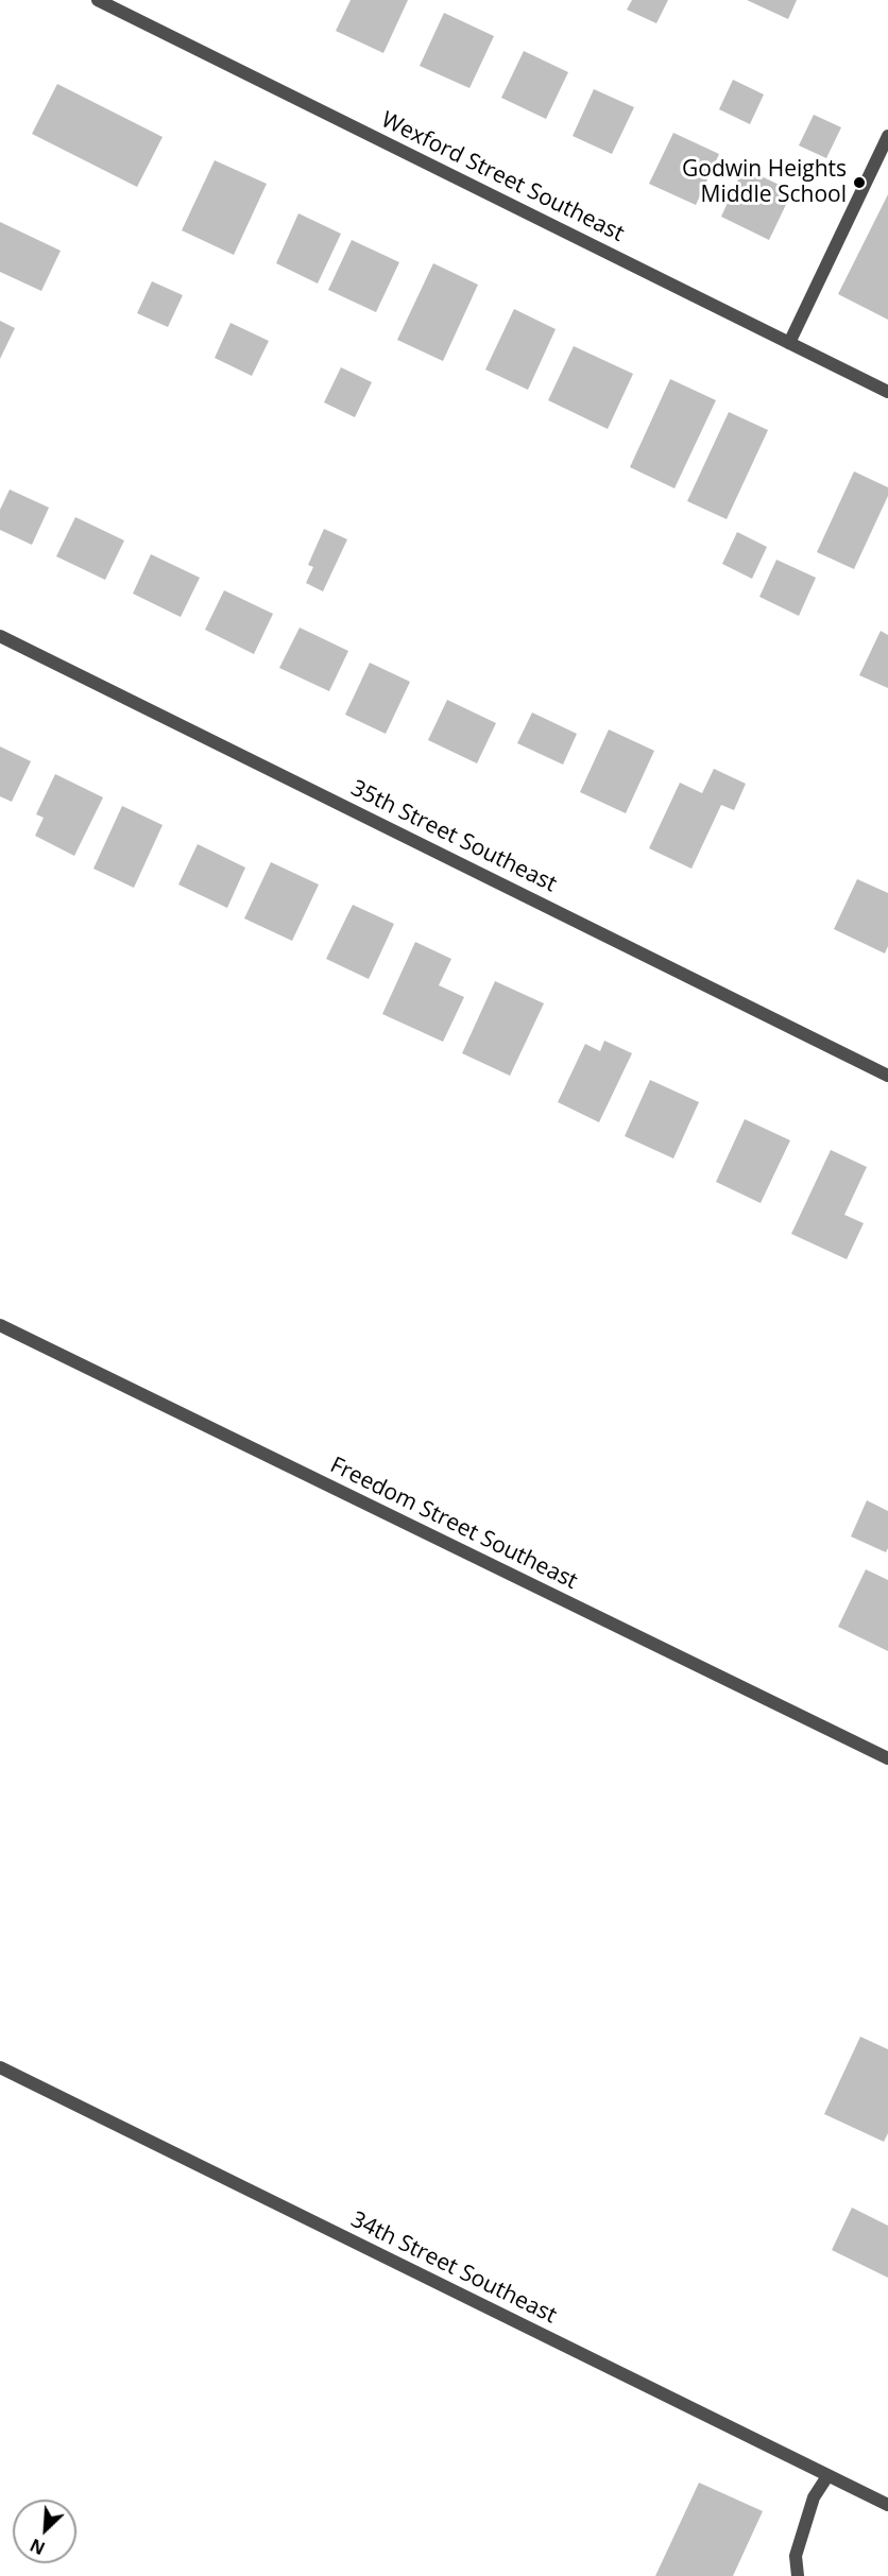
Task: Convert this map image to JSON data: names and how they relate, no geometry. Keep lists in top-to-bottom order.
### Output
{
  "streets": {
    "street": [
      "Wexford Street Southeast",
      "35th Street Southeast",
      "Freedom Street Southeast",
      "34th Street Southeast"
    ]
  },
  "places": ["Godwin Heights Middle School"],
  "north": "bottom left"
}
